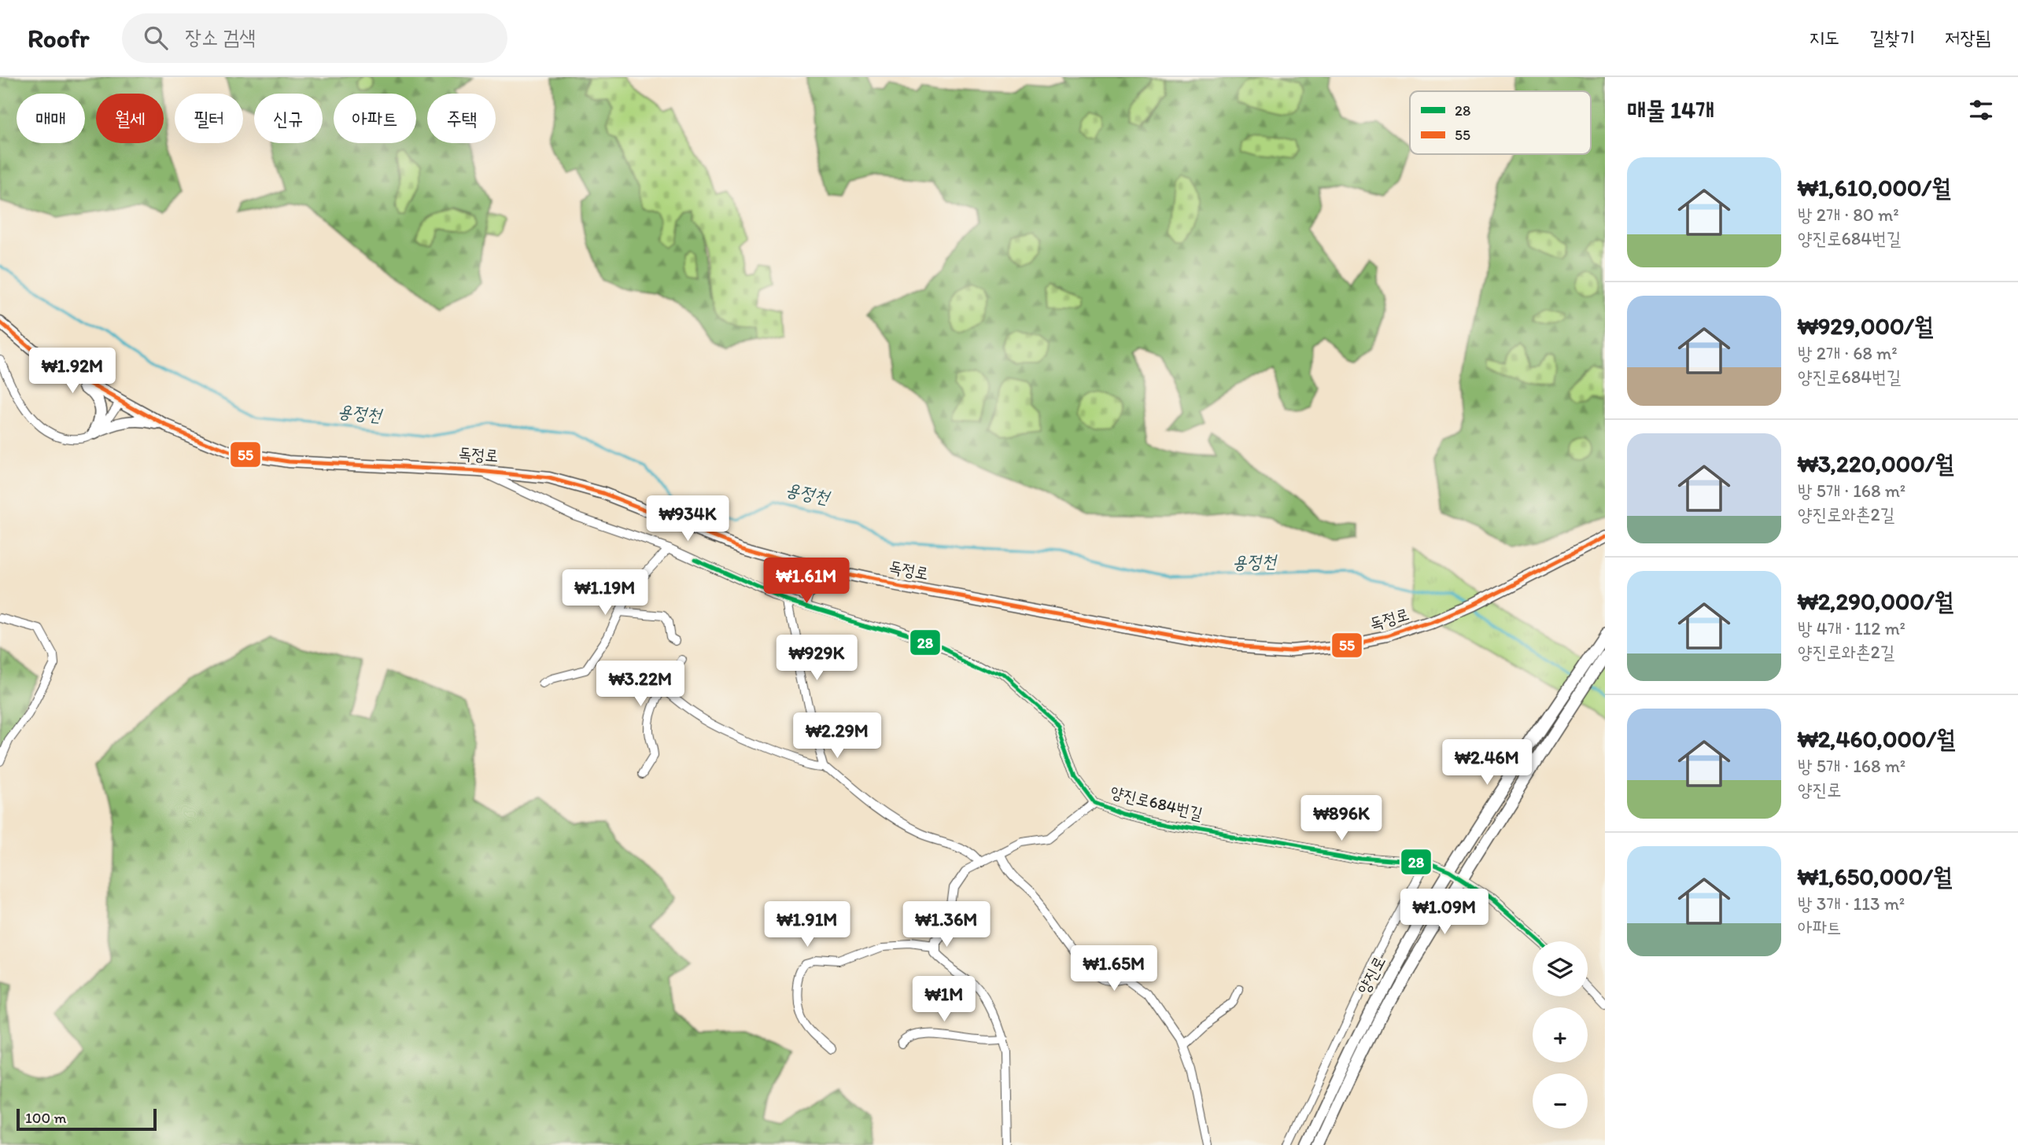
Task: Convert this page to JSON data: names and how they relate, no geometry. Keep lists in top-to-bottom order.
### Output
{
  "streets": {
    "street": ["독정로", "양진로684번길", "양진로"]
  },
  "crossings": [
    ["독정로", "양진로684번길"],
    ["양진로684번길", "양진로"]
  ],
  "water": ["용정천"],
  "lines": ["transit line 55", "transit line 28"],
  "legend": ["28", "55"],
  "scale_bar": "100 m",
  "page": {
    "header": "Roofr",
    "search": "장소 검색",
    "nav": ["지도", "길찾기", "저장됨"],
    "heading": "매물 14개",
    "chip": [
      "매매",
      "월세",
      "필터",
      "신규",
      "아파트",
      "주택"
    ],
    "list": [
      {
        "name": "₩1,610,000/월",
        "note": "방 2개 · 80 m² · 양진로684번길"
      },
      {
        "name": "₩929,000/월",
        "note": "방 2개 · 68 m² · 양진로684번길"
      },
      {
        "name": "₩3,220,000/월",
        "note": "방 5개 · 168 m² · 양진로와촌2길"
      },
      {
        "name": "₩2,290,000/월",
        "note": "방 4개 · 112 m² · 양진로와촌2길"
      },
      {
        "name": "₩2,460,000/월",
        "note": "방 5개 · 168 m² · 양진로"
      },
      {
        "name": "₩1,650,000/월",
        "note": "방 3개 · 113 m² · 아파트"
      }
    ],
    "price": [
      "₩1.92M",
      "₩934K",
      "₩1.61M",
      "₩1.19M",
      "₩929K",
      "₩3.22M",
      "₩2.29M",
      "₩2.46M",
      "₩896K",
      "₩1.09M",
      "₩1.91M",
      "₩1.36M",
      "₩1.65M",
      "₩1M"
    ],
    "map_buttons": ["+", "−"],
    "scale": "100 m"
  }
}
